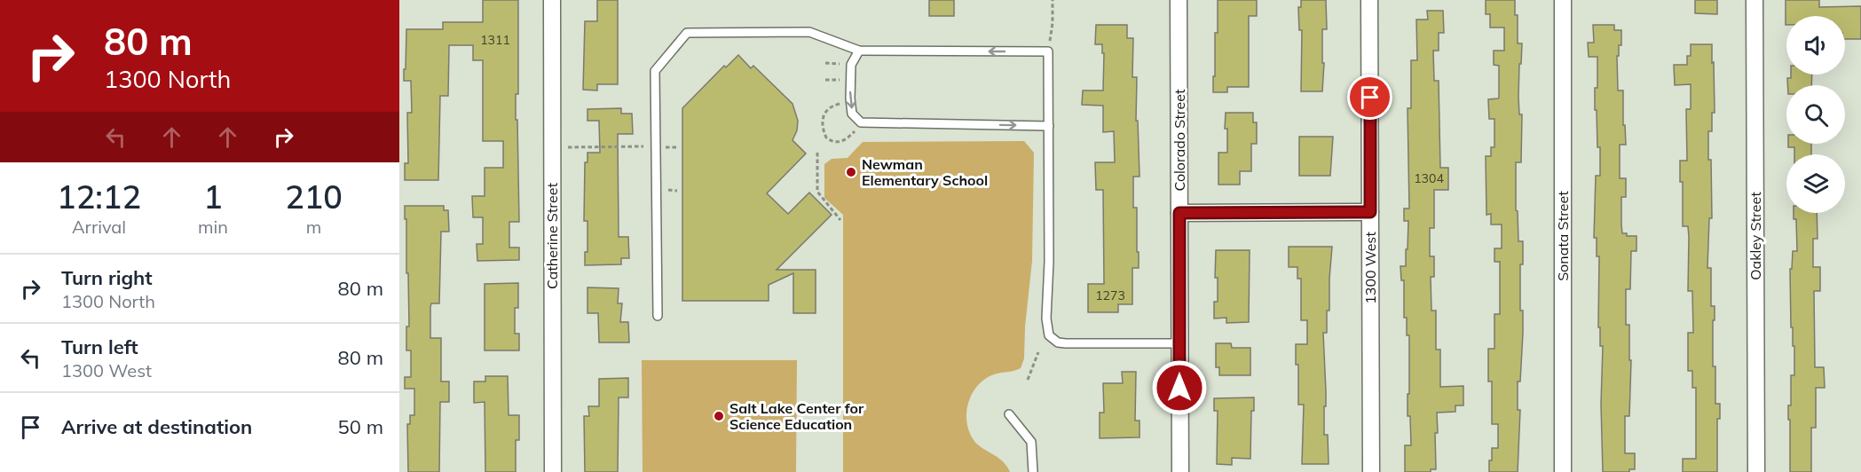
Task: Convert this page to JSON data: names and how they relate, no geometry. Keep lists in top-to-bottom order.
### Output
{
  "streets": {
    "street": [
      "Colorado Street",
      "Catherine Street",
      "Sonata Street",
      "Oakley Street",
      "1300 West"
    ]
  },
  "places": ["Newman Elementary School", "Salt Lake Center for Science Education"],
  "house_numbers": ["1311", "1304", "1273"],
  "page": {
    "turn": ["80 m", "1300 North"],
    "eta": [
      "12:12",
      "Arrival",
      "1",
      "min",
      "210",
      "m"
    ],
    "list": [
      {
        "name": "Turn right",
        "note": "1300 North",
        "value": "80 m"
      },
      {
        "name": "Turn left",
        "note": "1300 West",
        "value": "80 m"
      },
      {
        "name": "Arrive at destination",
        "value": "50 m"
      }
    ]
  }
}
